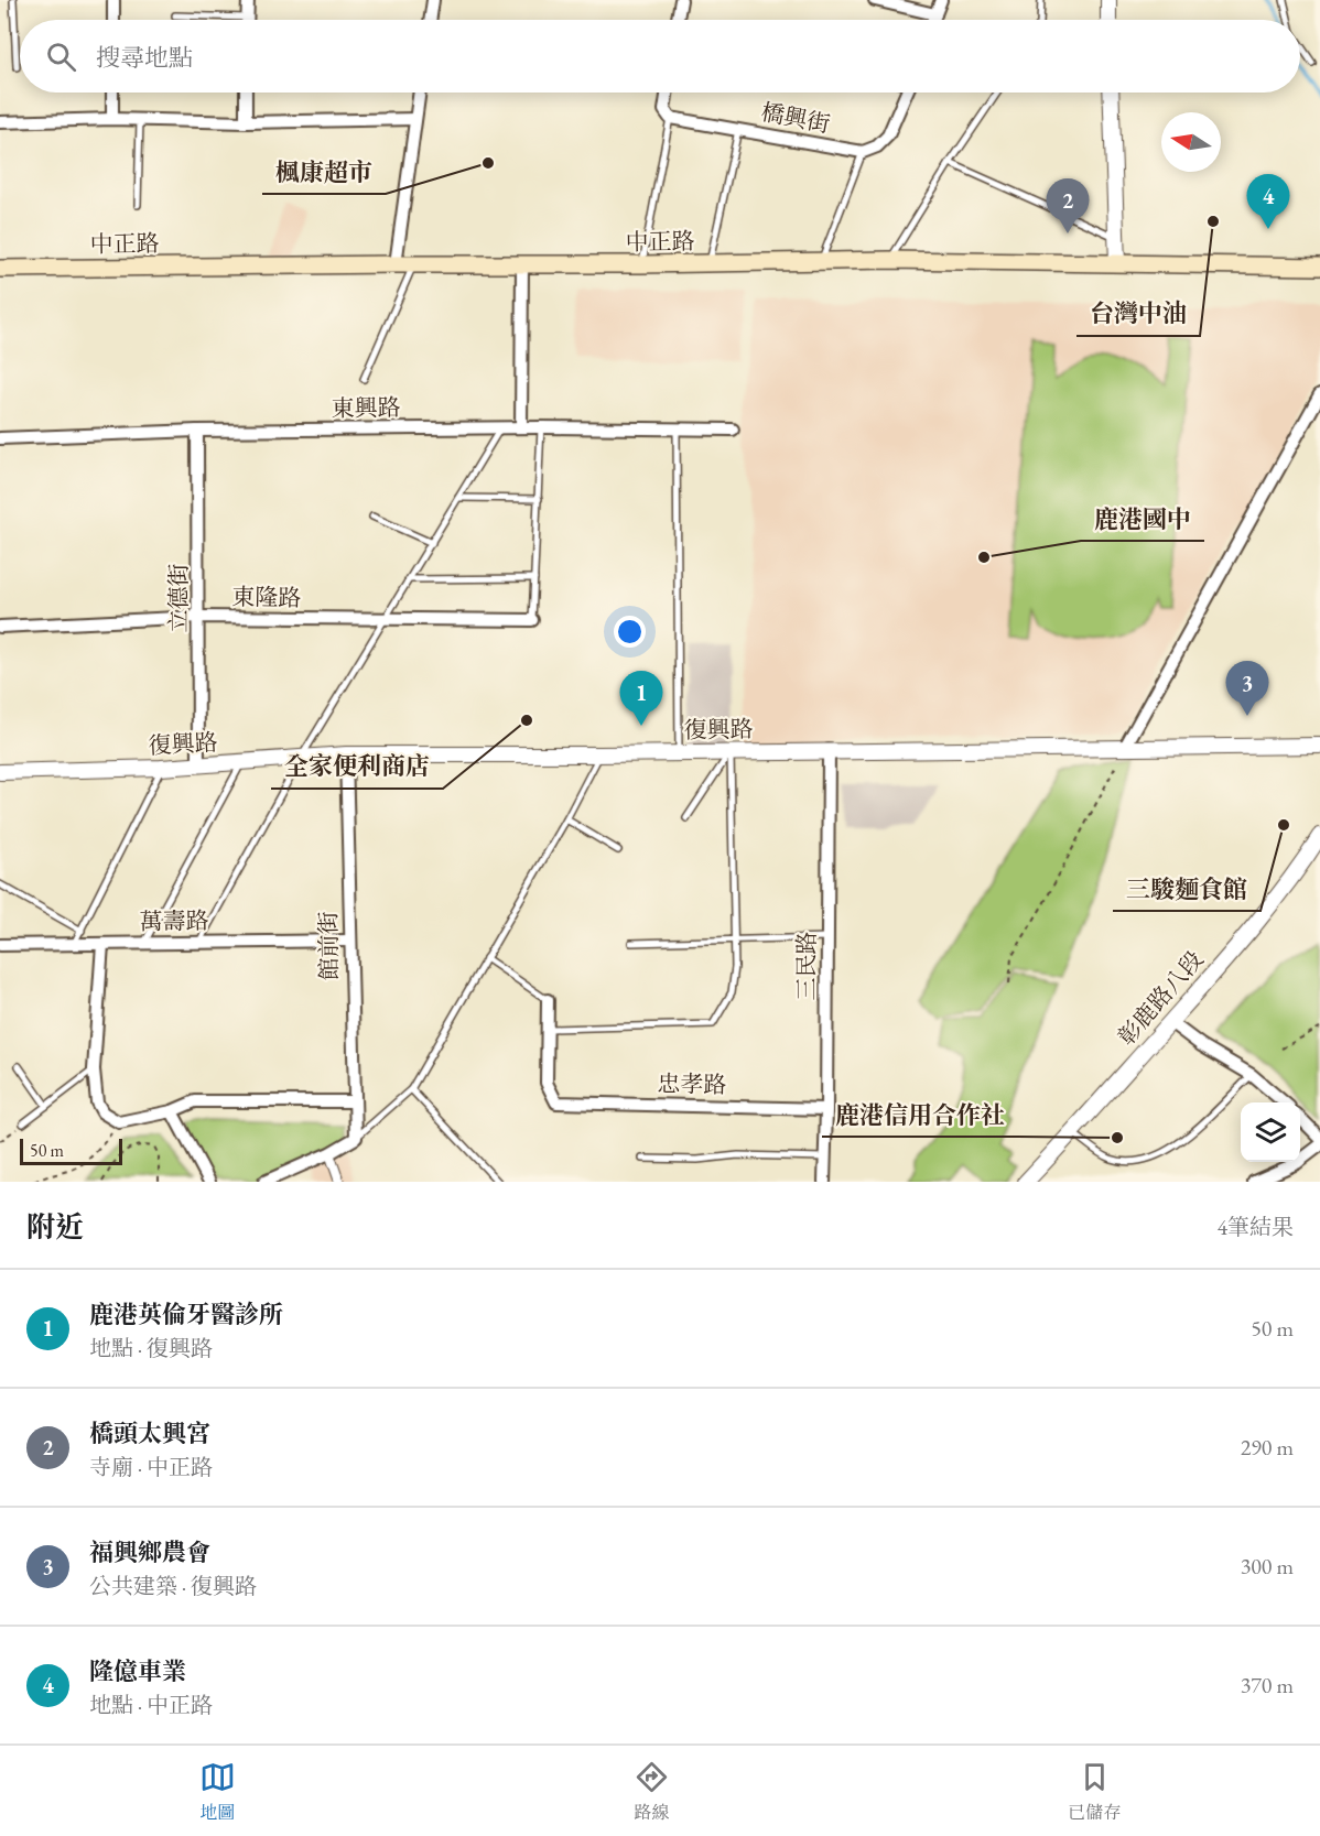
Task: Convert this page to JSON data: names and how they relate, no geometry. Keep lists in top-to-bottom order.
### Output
{
  "streets": {
    "main road": ["中正路"],
    "street": [
      "橋興街",
      "東興路",
      "東隆路",
      "立德街",
      "復興路",
      "萬壽路",
      "館前街",
      "三民路",
      "彰鹿路八段",
      "忠孝路"
    ]
  },
  "crossings": [
    ["東興路", "立德街"],
    ["東隆路", "立德街"],
    ["立德街", "復興路"],
    ["復興路", "館前街"],
    ["復興路", "三民路"],
    ["萬壽路", "館前街"],
    ["三民路", "忠孝路"]
  ],
  "places": [
    "楓康超市",
    "台灣中油",
    "鹿港國中",
    "全家便利商店",
    "三駿麵食館",
    "鹿港信用合作社"
  ],
  "scale_bar": "50 m",
  "north": "left",
  "page": {
    "search": "搜尋地點",
    "pins": [
      "4",
      "2",
      "3",
      "1"
    ],
    "scale": "50 m",
    "heading": ["附近", "4筆結果"],
    "list": [
      {
        "mark": "1",
        "name": "鹿港英倫牙醫診所",
        "note": "地點 · 復興路",
        "value": "50 m"
      },
      {
        "mark": "2",
        "name": "橋頭太興宮",
        "note": "寺廟 · 中正路",
        "value": "290 m"
      },
      {
        "mark": "3",
        "name": "福興鄉農會",
        "note": "公共建築 · 復興路",
        "value": "300 m"
      },
      {
        "mark": "4",
        "name": "隆億車業",
        "note": "地點 · 中正路",
        "value": "370 m"
      }
    ],
    "nav": ["地圖", "路線", "已儲存"]
  }
}
